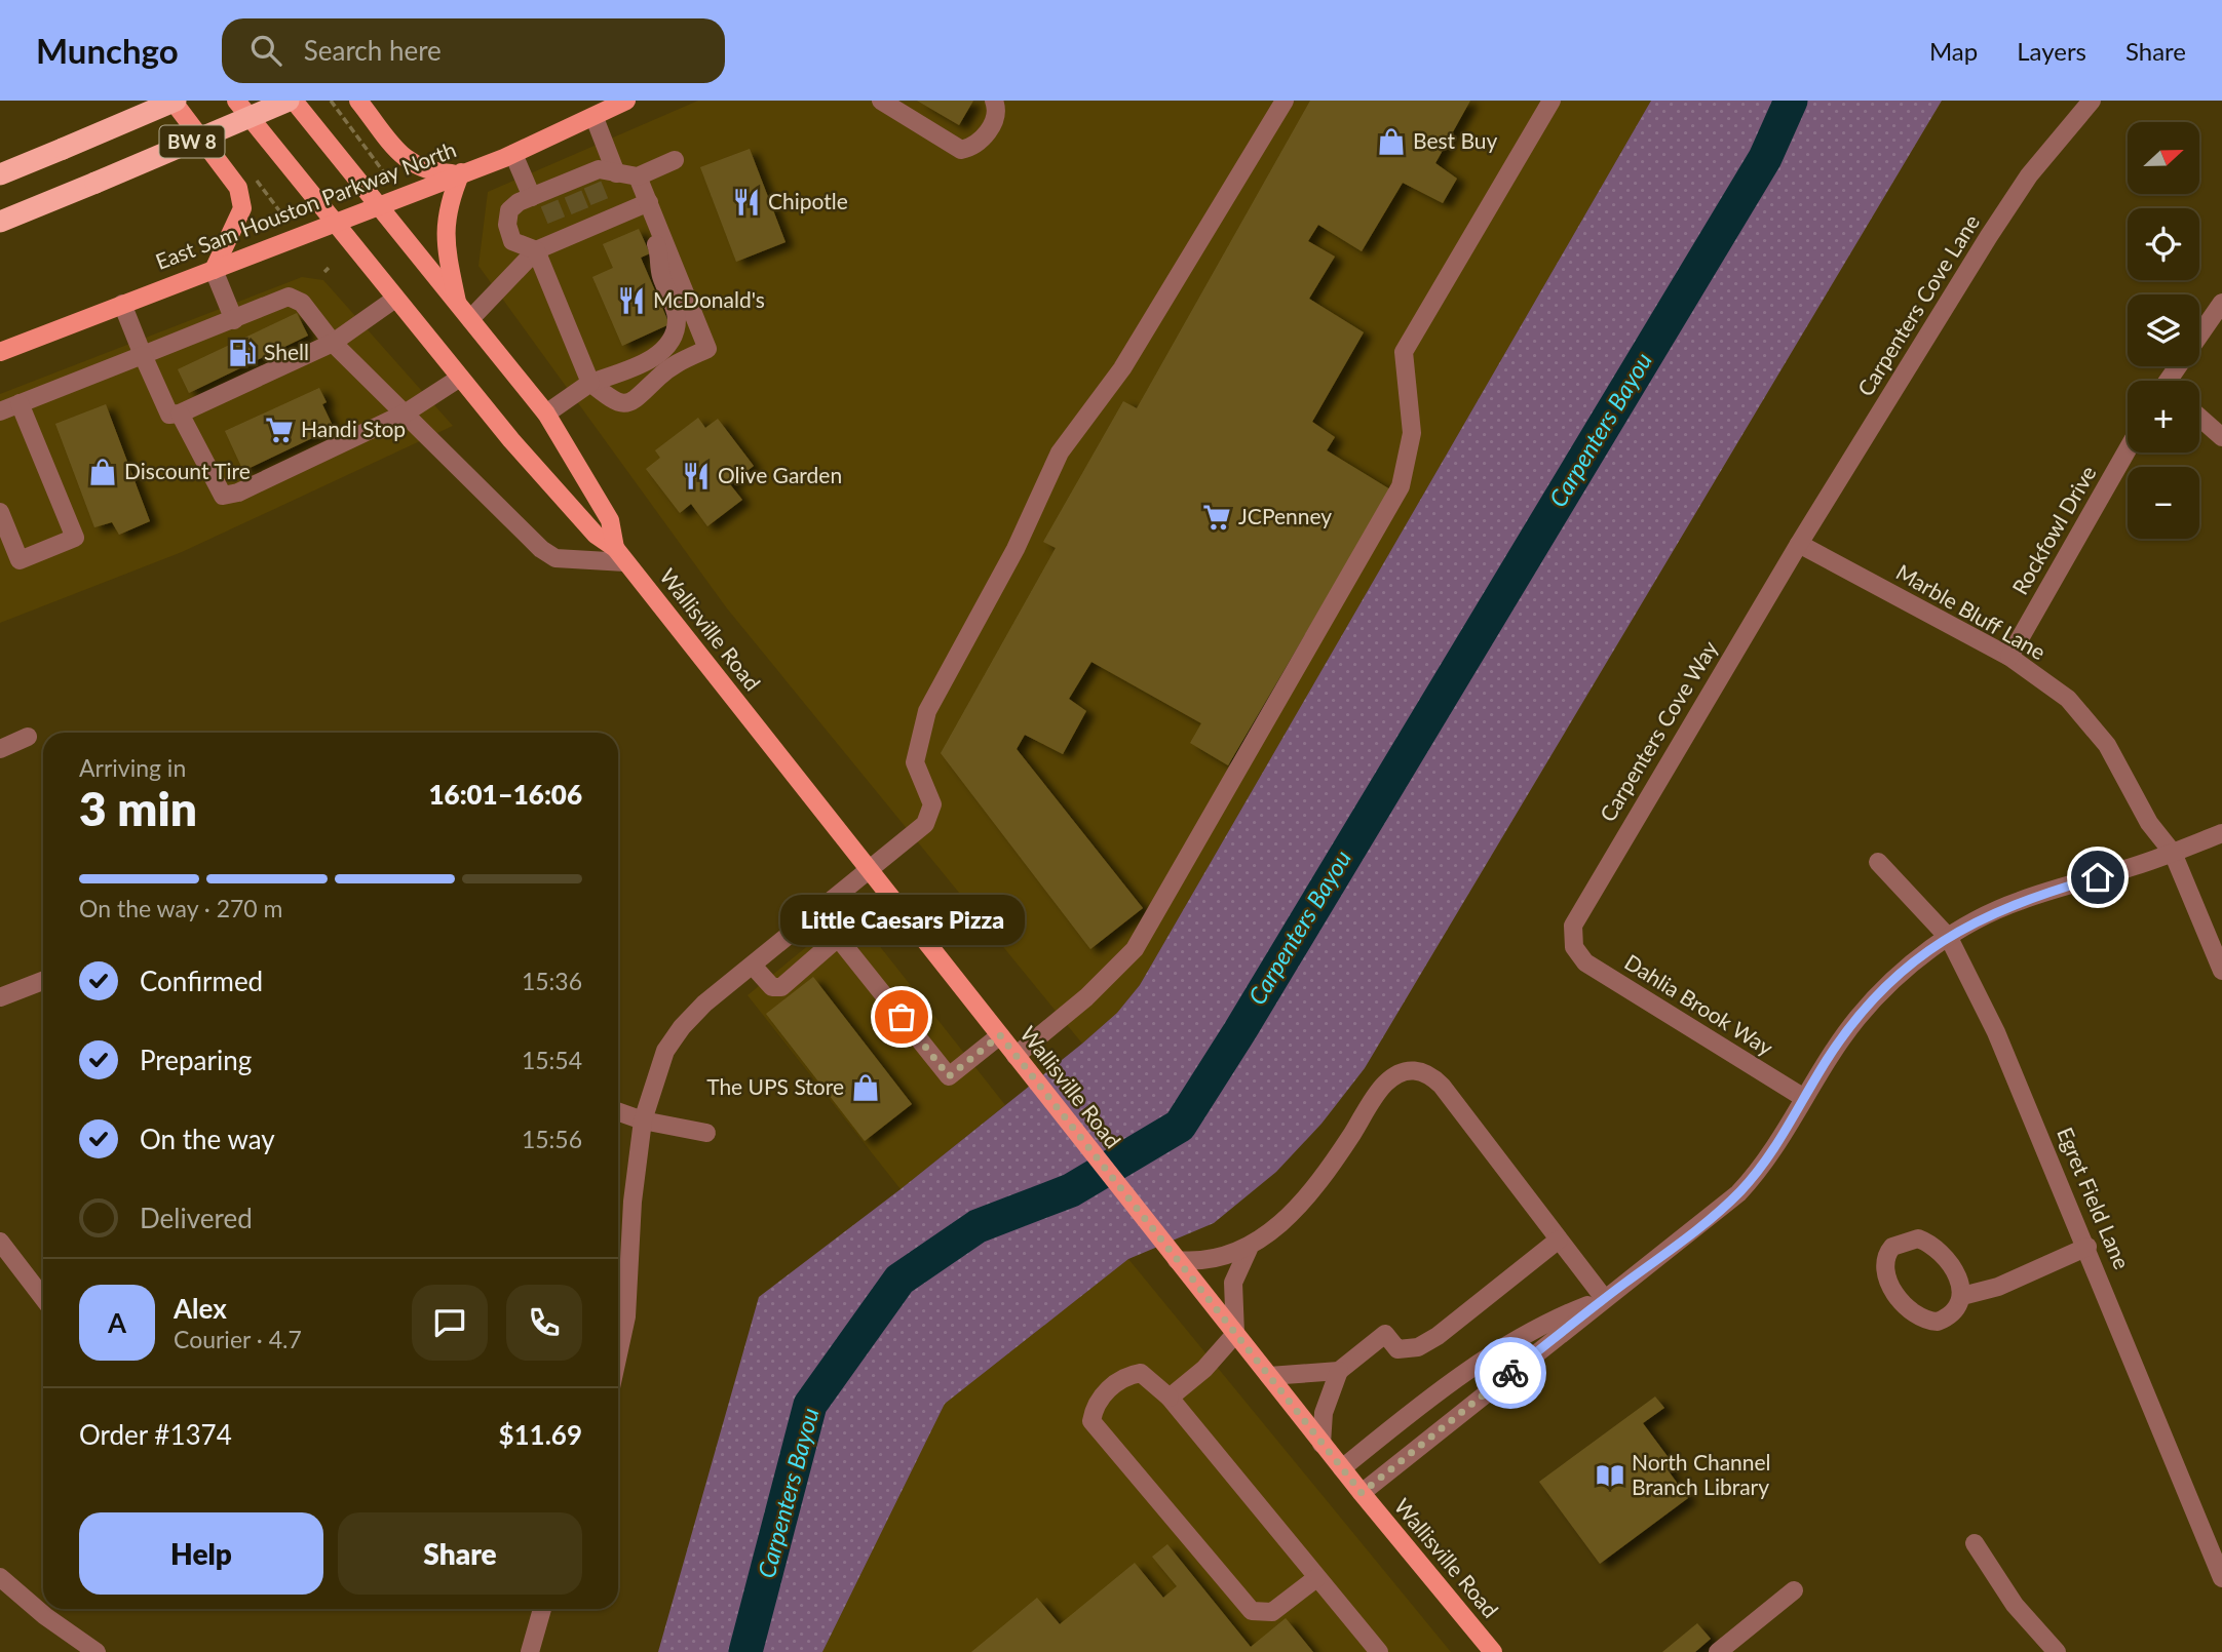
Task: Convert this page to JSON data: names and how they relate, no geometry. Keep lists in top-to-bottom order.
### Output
{
  "streets": {
    "highway": ["BW 8"],
    "main road": ["East Sam Houston Parkway North", "Wallisville Road"],
    "street": [
      "Carpenters Cove Lane",
      "Rockfowl Drive",
      "Marble Bluff Lane",
      "Carpenters Cove Way",
      "Dahlia Brook Way",
      "Egret Field Lane"
    ]
  },
  "crossings": [
    ["BW 8", "Wallisville Road"],
    ["East Sam Houston Parkway North", "Wallisville Road"],
    ["Carpenters Cove Lane", "Marble Bluff Lane"],
    ["Carpenters Cove Lane", "Carpenters Cove Way"],
    ["Rockfowl Drive", "Marble Bluff Lane"],
    ["Marble Bluff Lane", "Carpenters Cove Way"],
    ["Carpenters Cove Way", "Dahlia Brook Way"]
  ],
  "water": ["Carpenters Bayou"],
  "places": {
    "shop": ["Best Buy", "Discount Tire", "The UPS Store"],
    "restaurant": ["Chipotle", "McDonald's", "Olive Garden"],
    "fuel station": ["Shell"],
    "supermarket": ["Handi Stop", "JCPenney"],
    "other": ["Little Caesars Pizza"],
    "library": ["North Channel Branch Library"]
  },
  "north": "right",
  "page": {
    "header": "Munchgo",
    "search": "Search here",
    "nav": ["Map", "Layers", "Share"],
    "map_buttons": ["+", "−"],
    "heading": ["3 min", "Arriving in", "16:01–16:06"],
    "panel": [
      "Alex",
      "Courier · 4.7",
      "Order #1374",
      "$11.69"
    ],
    "bar": "On the way · 270 m",
    "bubble": "Little Caesars Pizza",
    "list": [
      ["Confirmed", "15:36"],
      ["Preparing", "15:54"],
      ["On the way", "15:56"],
      "Delivered"
    ],
    "round": "A",
    "buttons": ["Help", "Share"]
  }
}
